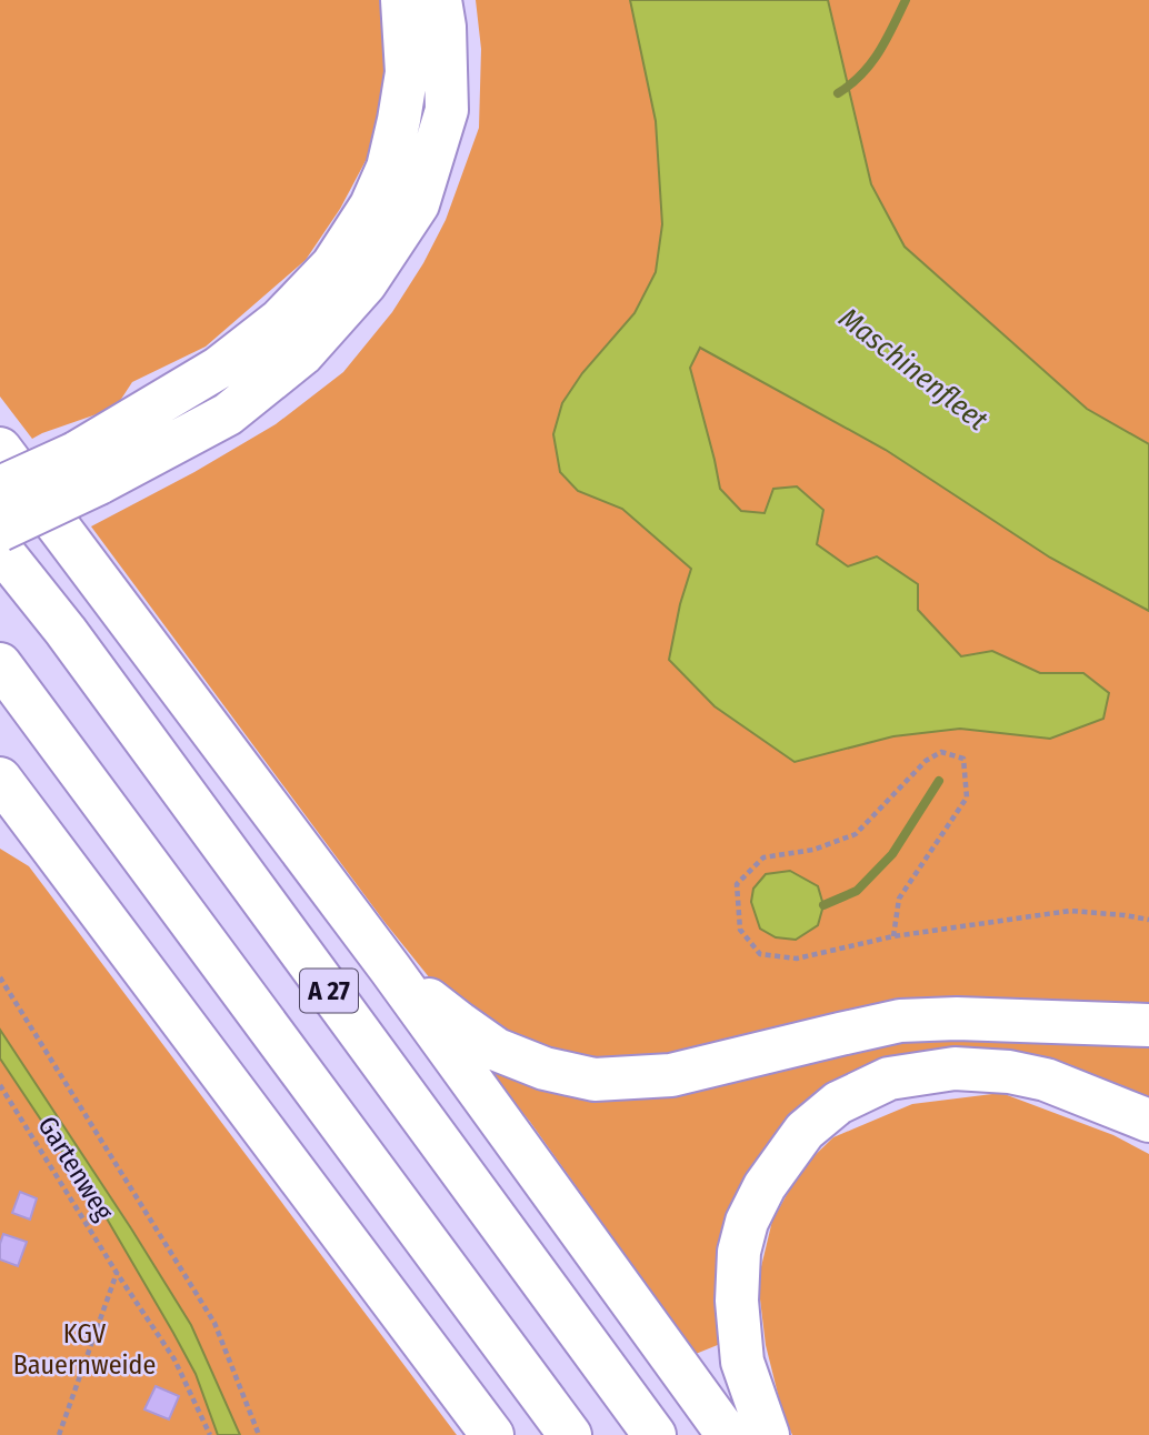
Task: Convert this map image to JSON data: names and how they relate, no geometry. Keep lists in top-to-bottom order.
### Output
{
  "streets": {
    "highway": ["A 27"],
    "path": ["Gartenweg"]
  },
  "water": ["Maschinenfleet"],
  "parks": ["KGV Bauernweide"]
}
